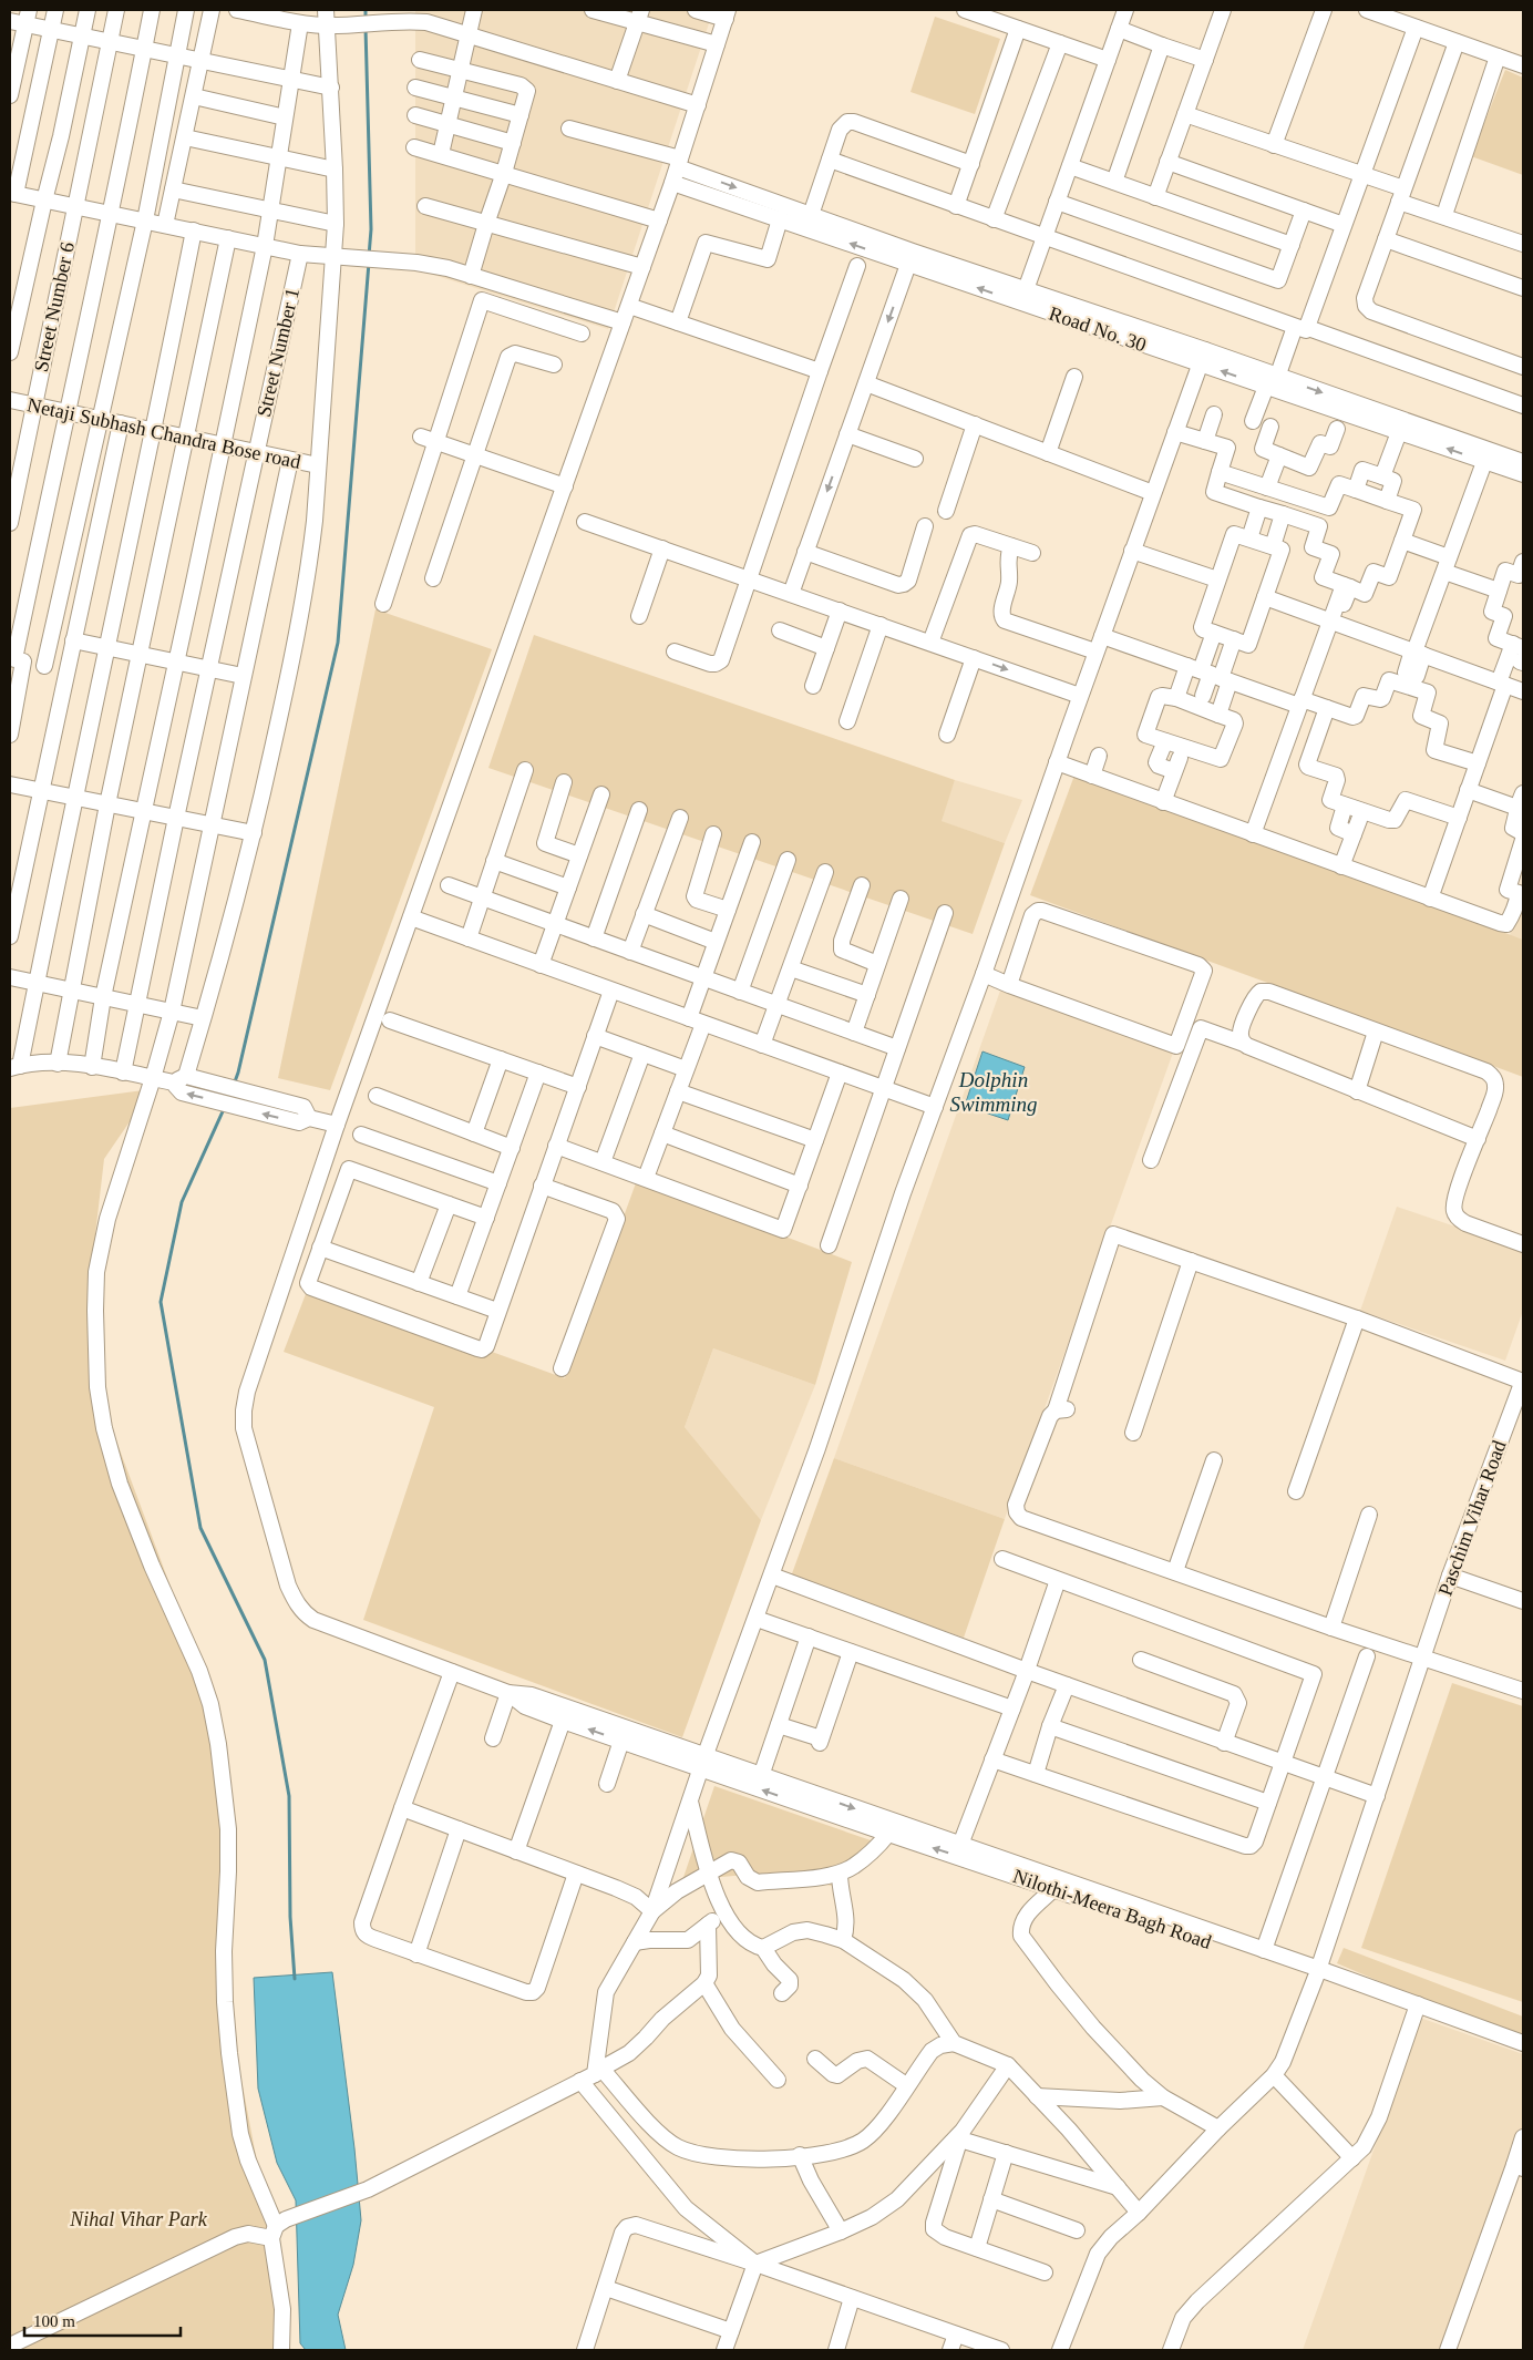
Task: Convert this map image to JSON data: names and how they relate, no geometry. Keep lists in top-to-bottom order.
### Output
{
  "streets": {
    "street": [
      "Street Number 6",
      "Road No. 30",
      "Street Number 1",
      "Netaji Subhash Chandra Bose road",
      "Paschim Vihar Road",
      "Nilothi-Meera Bagh Road"
    ]
  },
  "crossings": [
    ["Street Number 6", "Netaji Subhash Chandra Bose road"],
    ["Street Number 1", "Netaji Subhash Chandra Bose road"],
    ["Paschim Vihar Road", "Nilothi-Meera Bagh Road"]
  ],
  "water": ["Dolphin Swimming"],
  "parks": ["Nihal Vihar Park"],
  "scale_bar": "100 m"
}
